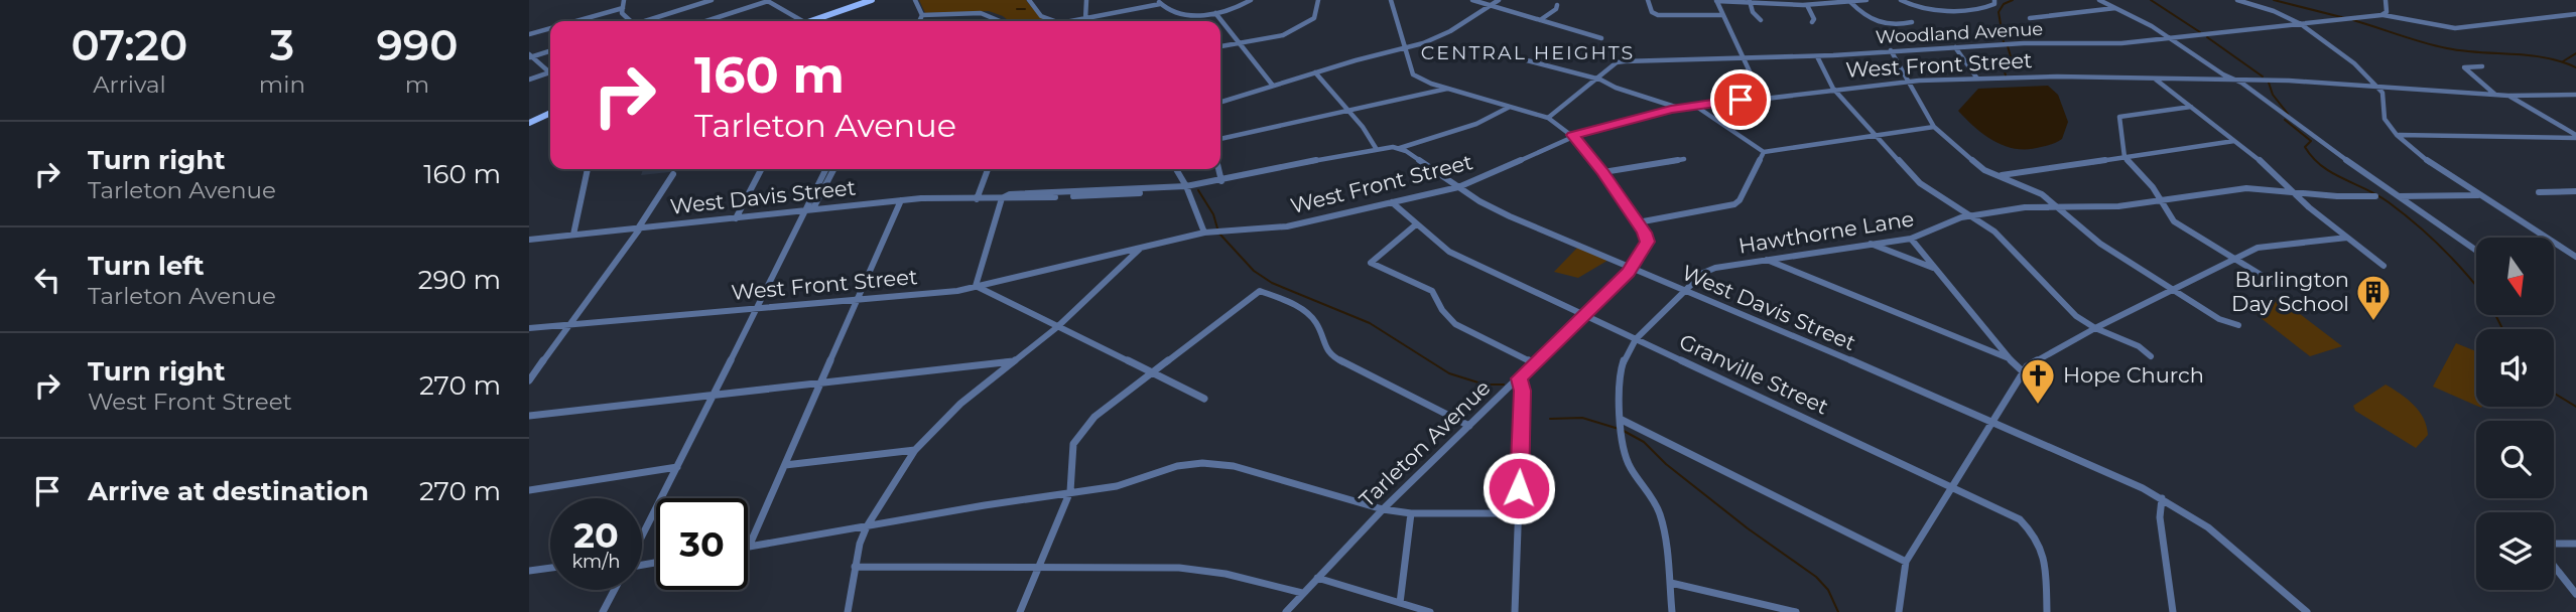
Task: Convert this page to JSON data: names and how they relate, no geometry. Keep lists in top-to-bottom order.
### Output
{
  "streets": {
    "street": [
      "Woodland Avenue",
      "West Front Street",
      "West Davis Street",
      "Hawthorne Lane",
      "Granville Street",
      "Tarleton Avenue"
    ]
  },
  "crossings": [
    ["Woodland Avenue", "Tarleton Avenue"],
    ["West Front Street", "West Davis Street"],
    ["West Front Street", "Granville Street"],
    ["West Front Street", "Tarleton Avenue"],
    ["West Davis Street", "Hawthorne Lane"],
    ["West Davis Street", "Tarleton Avenue"],
    ["Hawthorne Lane", "Granville Street"],
    ["Granville Street", "Tarleton Avenue"]
  ],
  "districts": ["CENTRAL HEIGHTS"],
  "places": {
    "building": ["Burlington Day School"],
    "church": ["Hope Church"]
  },
  "north": "bottom",
  "page": {
    "eta": [
      "07:20",
      "Arrival",
      "3",
      "min",
      "990",
      "m"
    ],
    "turn": ["160 m", "Tarleton Avenue"],
    "list": [
      {
        "name": "Turn right",
        "note": "Tarleton Avenue",
        "value": "160 m"
      },
      {
        "name": "Turn left",
        "note": "Tarleton Avenue",
        "value": "290 m"
      },
      {
        "name": "Turn right",
        "note": "West Front Street",
        "value": "270 m"
      },
      {
        "name": "Arrive at destination",
        "value": "270 m"
      }
    ],
    "speed": "20 km/h",
    "limit": "30"
  }
}
